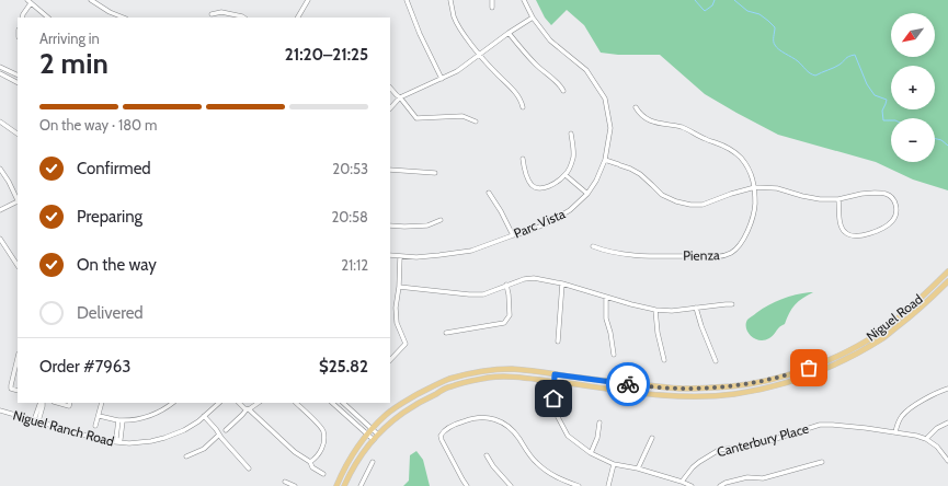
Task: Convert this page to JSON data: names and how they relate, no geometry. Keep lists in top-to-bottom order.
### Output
{
  "streets": {
    "main road": ["Niguel Road"],
    "street": [
      "Parc Vista",
      "Pienza",
      "Niguel Ranch Road",
      "Canterbury Place"
    ]
  },
  "north": "bottom left",
  "page": {
    "map_buttons": ["+", "−"],
    "heading": ["2 min", "Arriving in", "21:20–21:25"],
    "panel": ["Order #7963", "$25.82"],
    "bar": "On the way · 180 m",
    "list": [
      ["Confirmed", "20:53"],
      ["Preparing", "20:58"],
      ["On the way", "21:12"],
      "Delivered"
    ]
  }
}
